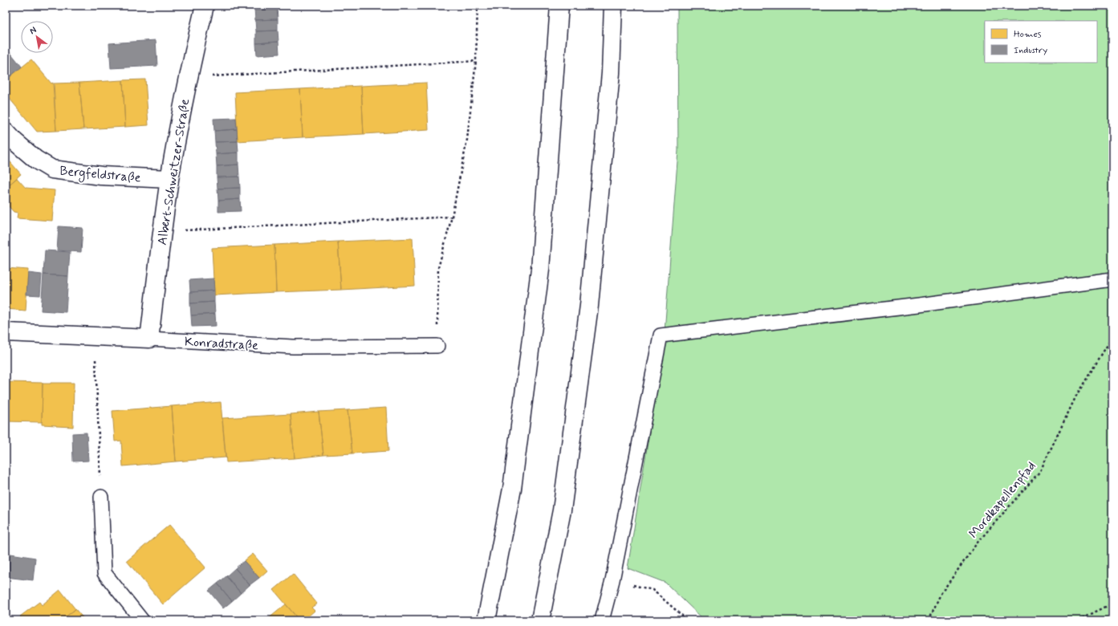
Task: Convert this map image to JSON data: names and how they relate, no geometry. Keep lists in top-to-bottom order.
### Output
{
  "streets": {
    "main road": ["Albert-Schweitzer-Straße", "Bergfeldstraße", "Konradstraße"],
    "path": ["Mordkapellenpfad"]
  },
  "crossings": [
    ["Albert-Schweitzer-Straße", "Bergfeldstraße"],
    ["Albert-Schweitzer-Straße", "Konradstraße"]
  ],
  "legend": ["Homes", "Industry"],
  "north": "top left"
}
